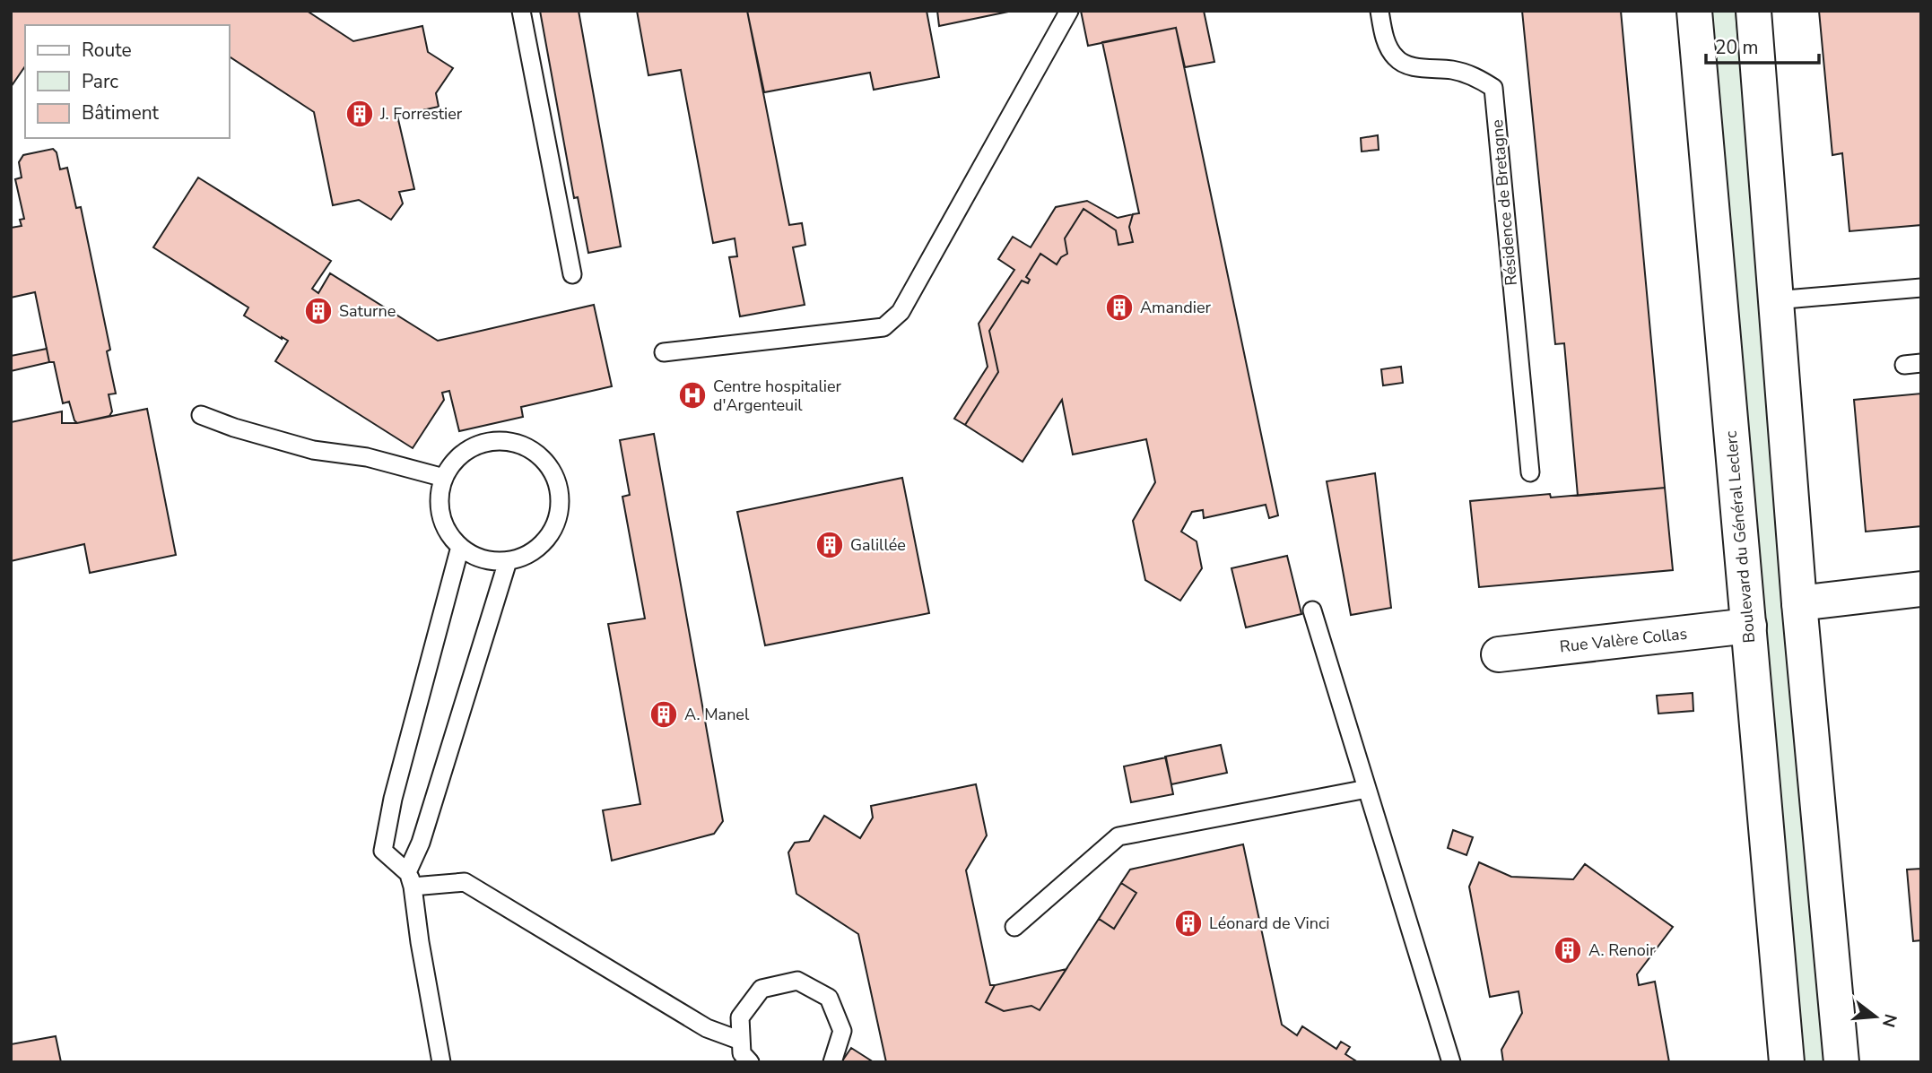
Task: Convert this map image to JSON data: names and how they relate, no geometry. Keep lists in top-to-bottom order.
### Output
{
  "streets": {
    "street": ["Boulevard du Général Leclerc", "Rue Valère Collas"],
    "lane": ["Résidence de Bretagne"]
  },
  "crossings": [
    ["Boulevard du Général Leclerc", "Rue Valère Collas"]
  ],
  "places": {
    "building": [
      "J. Forrestier",
      "Amandier",
      "Saturne",
      "Galillée",
      "A. Manel",
      "Léonard de Vinci",
      "A. Renoir"
    ],
    "hospital": ["Centre hospitalier d'Argenteuil"]
  },
  "legend": ["Route", "Parc", "Bâtiment"],
  "scale_bar": "20 m",
  "north": "right"
}
